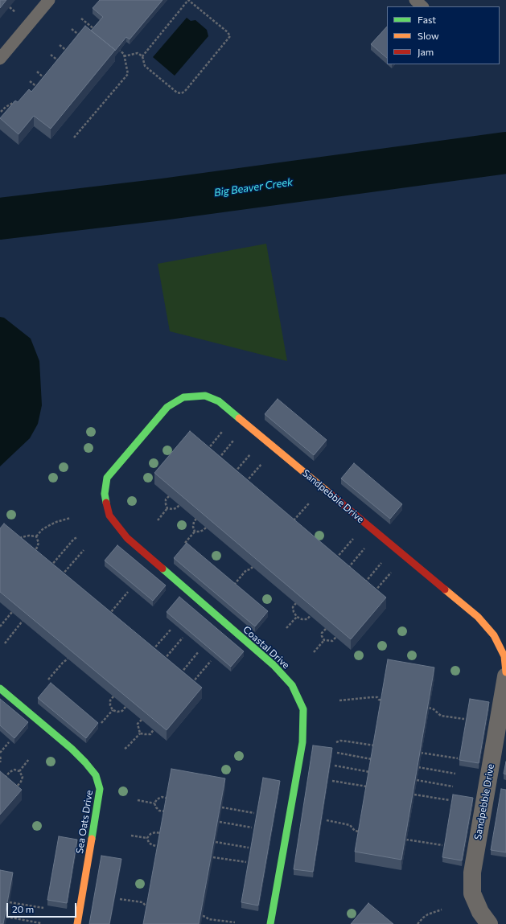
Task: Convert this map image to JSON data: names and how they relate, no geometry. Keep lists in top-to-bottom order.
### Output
{
  "streets": {
    "street": ["Sandpebble Drive", "Coastal Drive", "Sea Oats Drive"]
  },
  "crossings": [
    ["Sandpebble Drive", "Coastal Drive"]
  ],
  "water": ["Big Beaver Creek"],
  "legend": ["Fast", "Slow", "Jam"],
  "scale_bar": "20 m"
}
